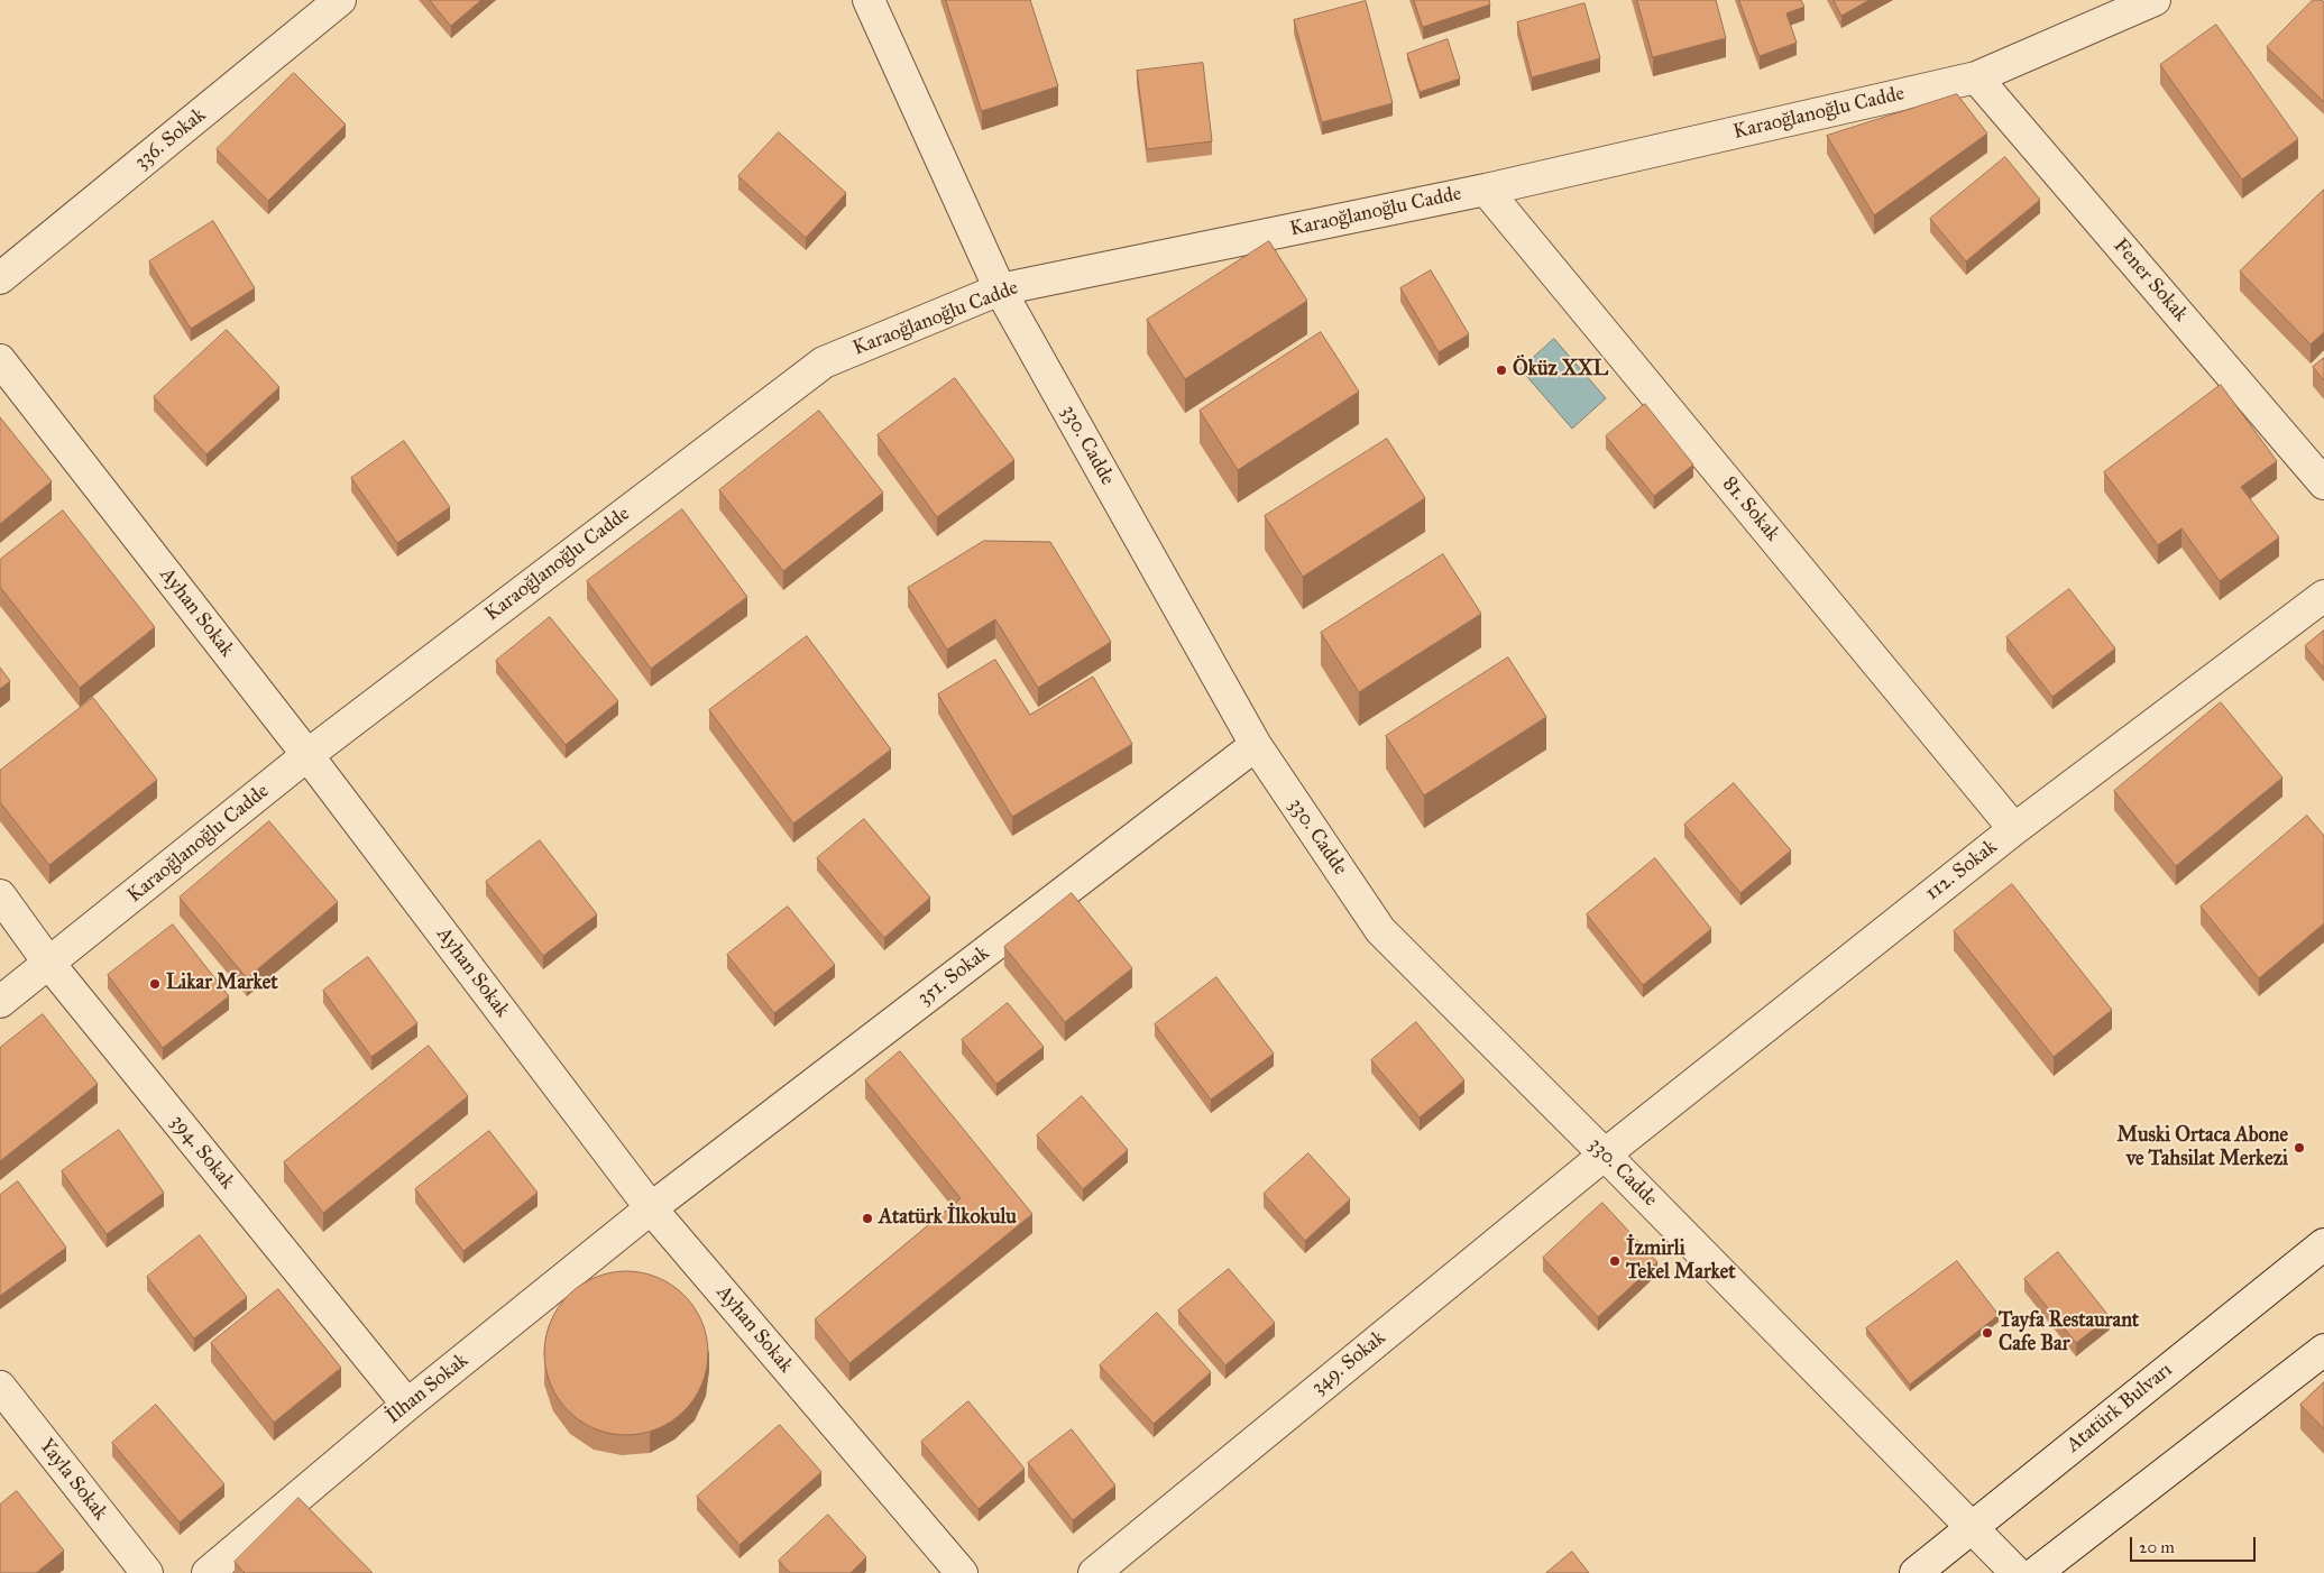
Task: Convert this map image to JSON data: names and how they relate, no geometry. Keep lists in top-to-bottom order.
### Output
{
  "streets": {
    "street": [
      "Karaoğlanoğlu Cadde",
      "336. Sokak",
      "Fener Sokak",
      "330. Cadde",
      "81. Sokak",
      "Ayhan Sokak",
      "112. Sokak",
      "351. Sokak",
      "394. Sokak",
      "349. Sokak",
      "İlhan Sokak",
      "Atatürk Bulvarı",
      "Yayla Sokak"
    ]
  },
  "crossings": [
    ["Karaoğlanoğlu Cadde", "Fener Sokak"],
    ["Karaoğlanoğlu Cadde", "330. Cadde"],
    ["Karaoğlanoğlu Cadde", "81. Sokak"],
    ["Karaoğlanoğlu Cadde", "Ayhan Sokak"],
    ["Karaoğlanoğlu Cadde", "394. Sokak"],
    ["330. Cadde", "112. Sokak"],
    ["330. Cadde", "351. Sokak"],
    ["330. Cadde", "349. Sokak"],
    ["330. Cadde", "Atatürk Bulvarı"],
    ["81. Sokak", "112. Sokak"],
    ["Ayhan Sokak", "351. Sokak"],
    ["Ayhan Sokak", "İlhan Sokak"],
    ["112. Sokak", "349. Sokak"],
    ["351. Sokak", "İlhan Sokak"],
    ["394. Sokak", "İlhan Sokak"]
  ],
  "places": [
    "Öküz XXL",
    "Likar Market",
    "Muski Ortaca Abone ve Tahsilat Merkezi",
    "Atatürk İlkokulu",
    "İzmirli Tekel Market",
    "Tayfa Restaurant Cafe Bar"
  ],
  "scale_bar": "20 m"
}
